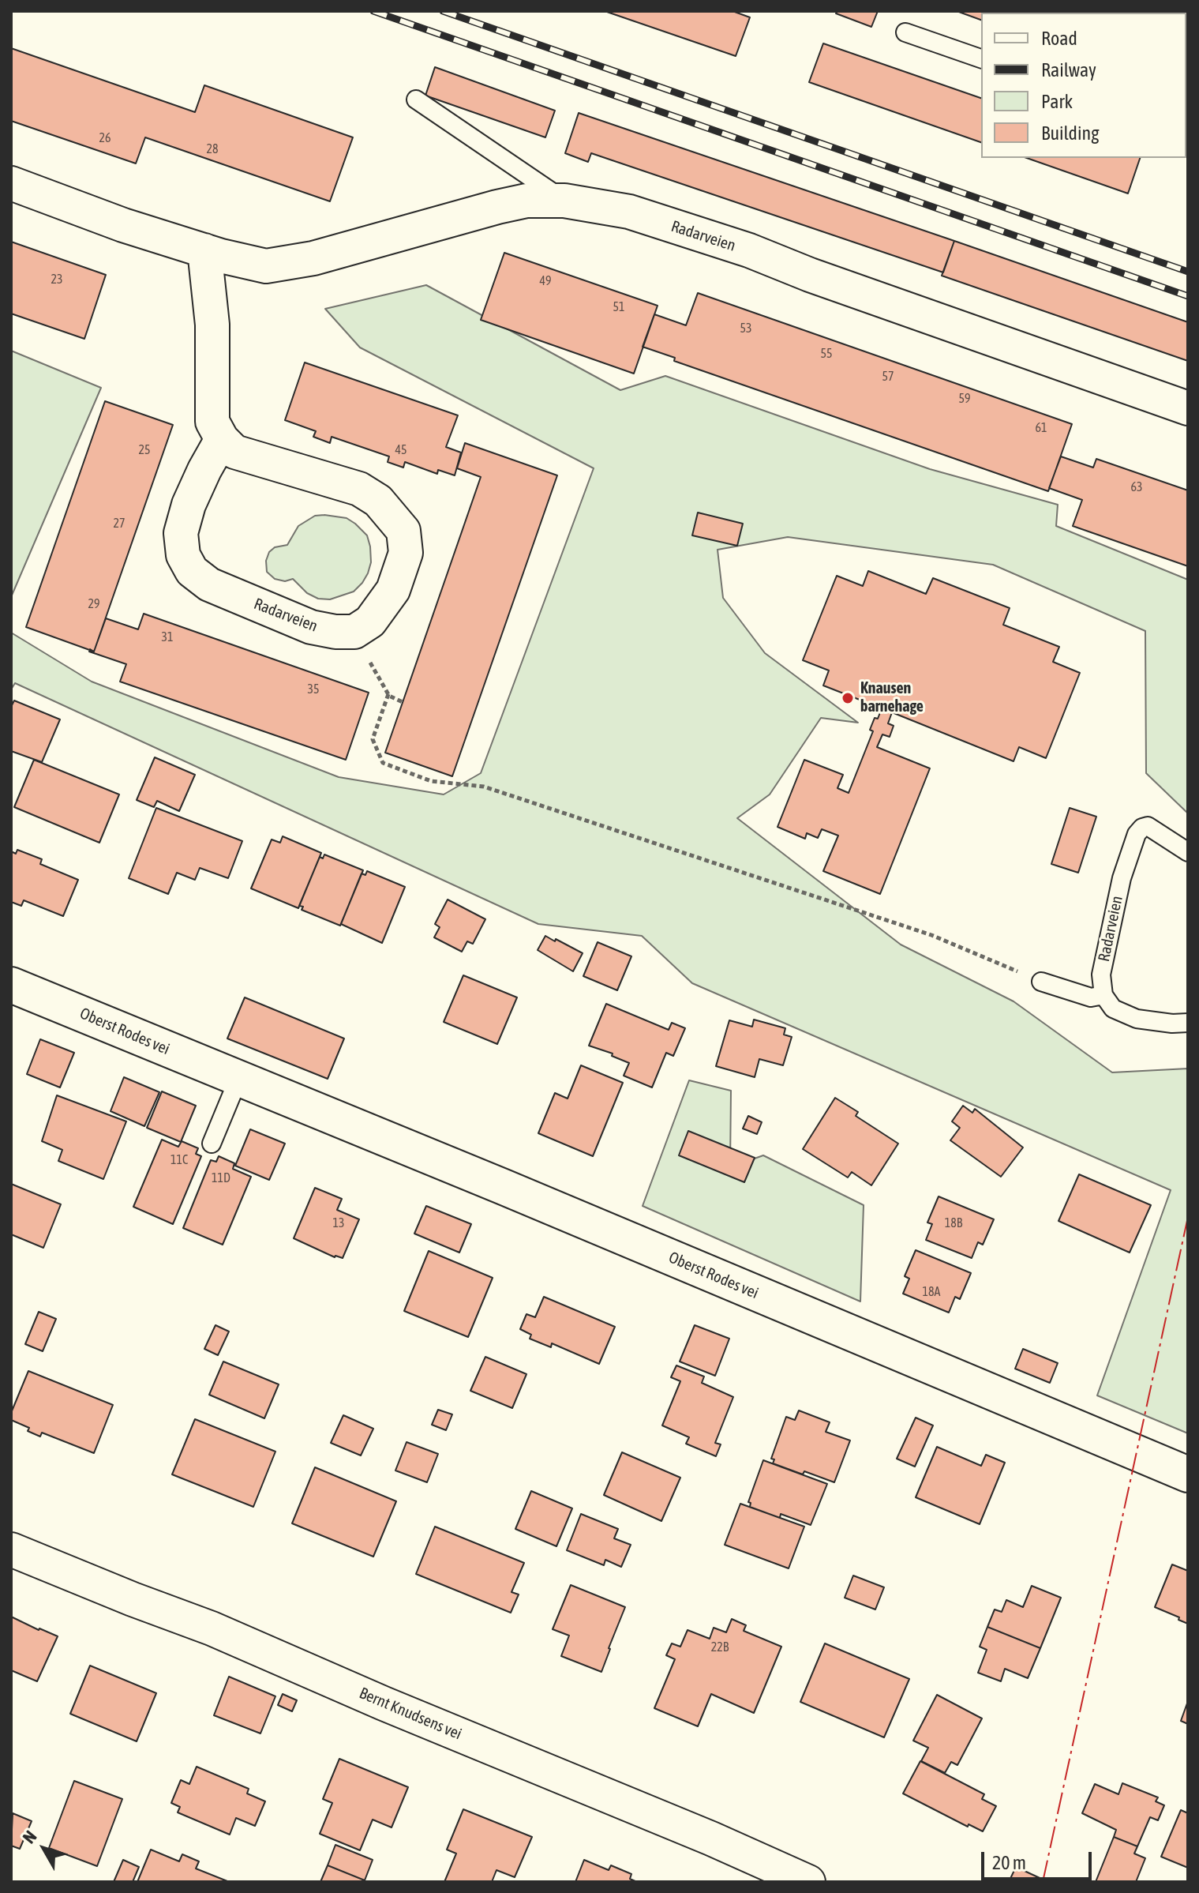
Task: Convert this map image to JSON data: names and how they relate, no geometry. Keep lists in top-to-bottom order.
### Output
{
  "streets": {
    "street": ["Radarveien", "Oberst Rodes vei", "Bernt Knudsens vei"]
  },
  "places": ["Knausen barnehage"],
  "house_numbers": [
    "26",
    "28",
    "23",
    "49",
    "51",
    "53",
    "55",
    "57",
    "59",
    "61",
    "25",
    "45",
    "63",
    "27",
    "29",
    "31",
    "35",
    "11C",
    "11D",
    "13",
    "18B",
    "18A",
    "22B"
  ],
  "legend": [
    "Road",
    "Railway",
    "Park",
    "Building"
  ],
  "scale_bar": "20 m",
  "north": "top left"
}
